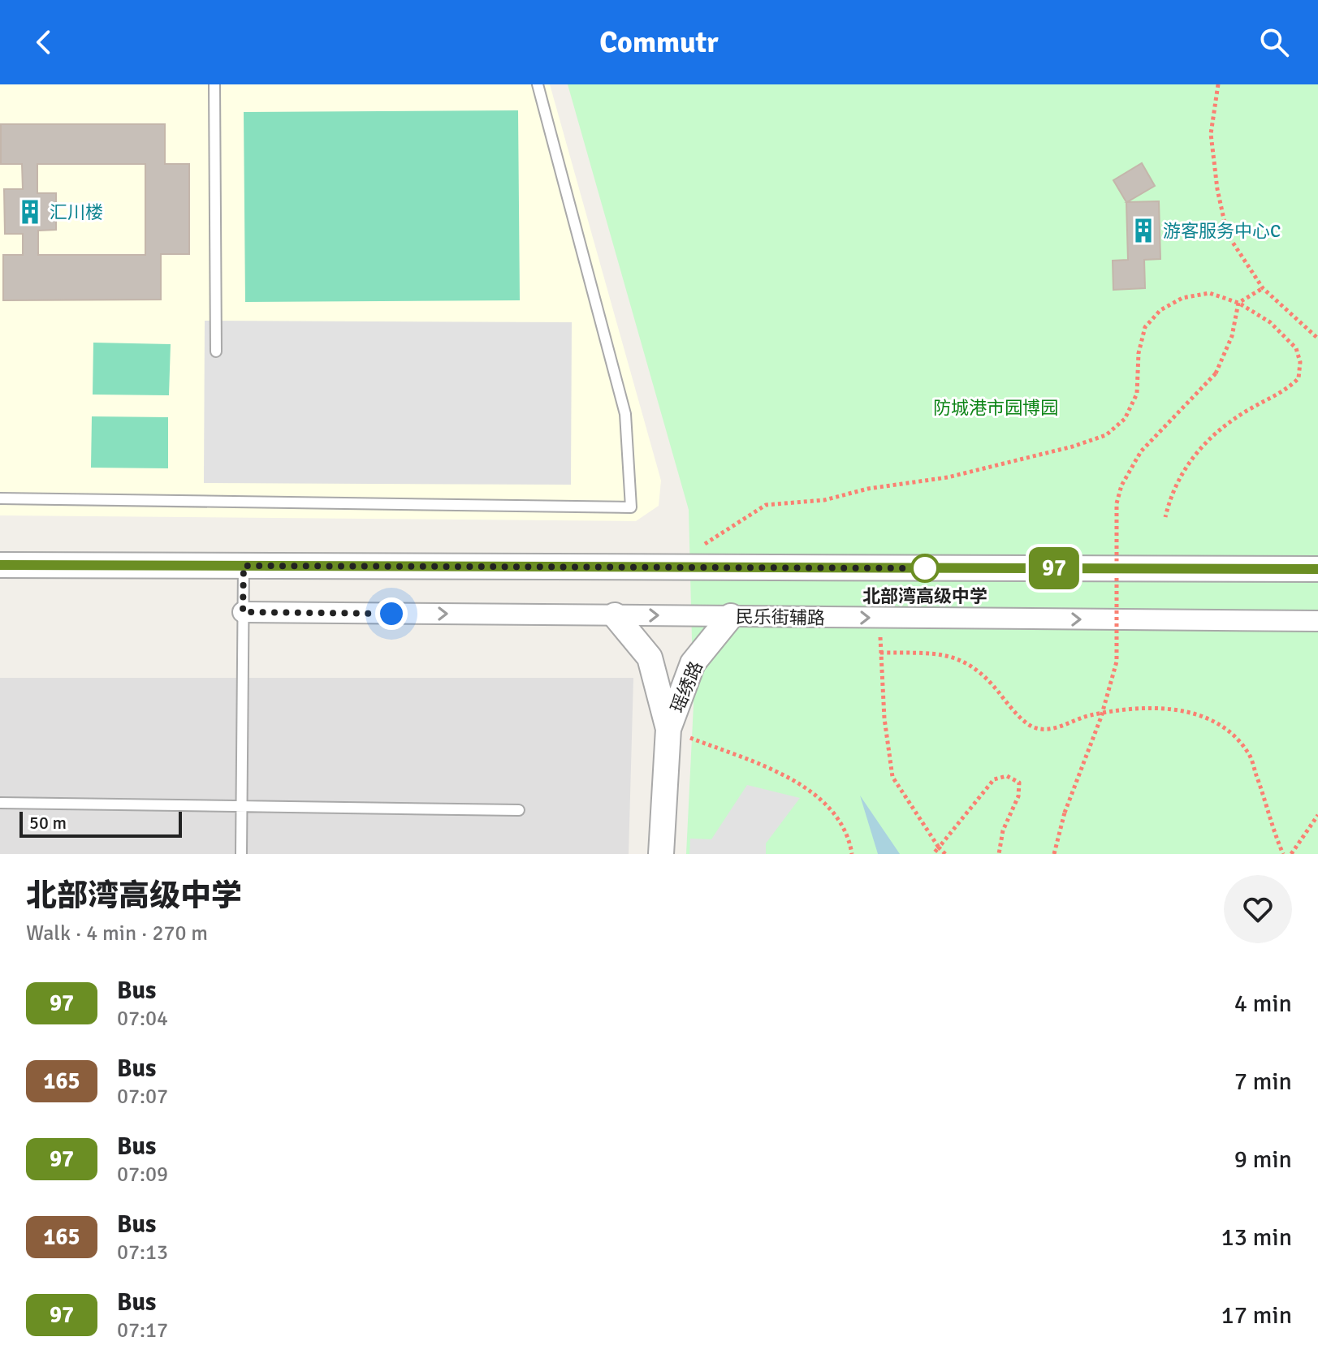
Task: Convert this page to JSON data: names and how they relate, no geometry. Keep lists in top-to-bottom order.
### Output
{
  "streets": {
    "street": ["民乐街辅路", "瑶绣路"]
  },
  "crossings": [
    ["民乐街辅路", "瑶绣路"]
  ],
  "parks": ["防城港市园博园"],
  "places": {
    "building": ["汇川楼", "游客服务中心C"],
    "other": ["北部湾高级中学"]
  },
  "lines": ["bus line 97"],
  "scale_bar": "50 m",
  "page": {
    "header": "Commutr",
    "on_map": "97",
    "scale": "50 m",
    "heading": ["北部湾高级中学", "Walk · 4 min · 270 m"],
    "list": [
      {
        "mark": "97",
        "name": "Bus",
        "note": "07:04",
        "value": "4 min"
      },
      {
        "mark": "165",
        "name": "Bus",
        "note": "07:07",
        "value": "7 min"
      },
      {
        "mark": "97",
        "name": "Bus",
        "note": "07:09",
        "value": "9 min"
      },
      {
        "mark": "165",
        "name": "Bus",
        "note": "07:13",
        "value": "13 min"
      },
      {
        "mark": "97",
        "name": "Bus",
        "note": "07:17",
        "value": "17 min"
      }
    ]
  }
}
